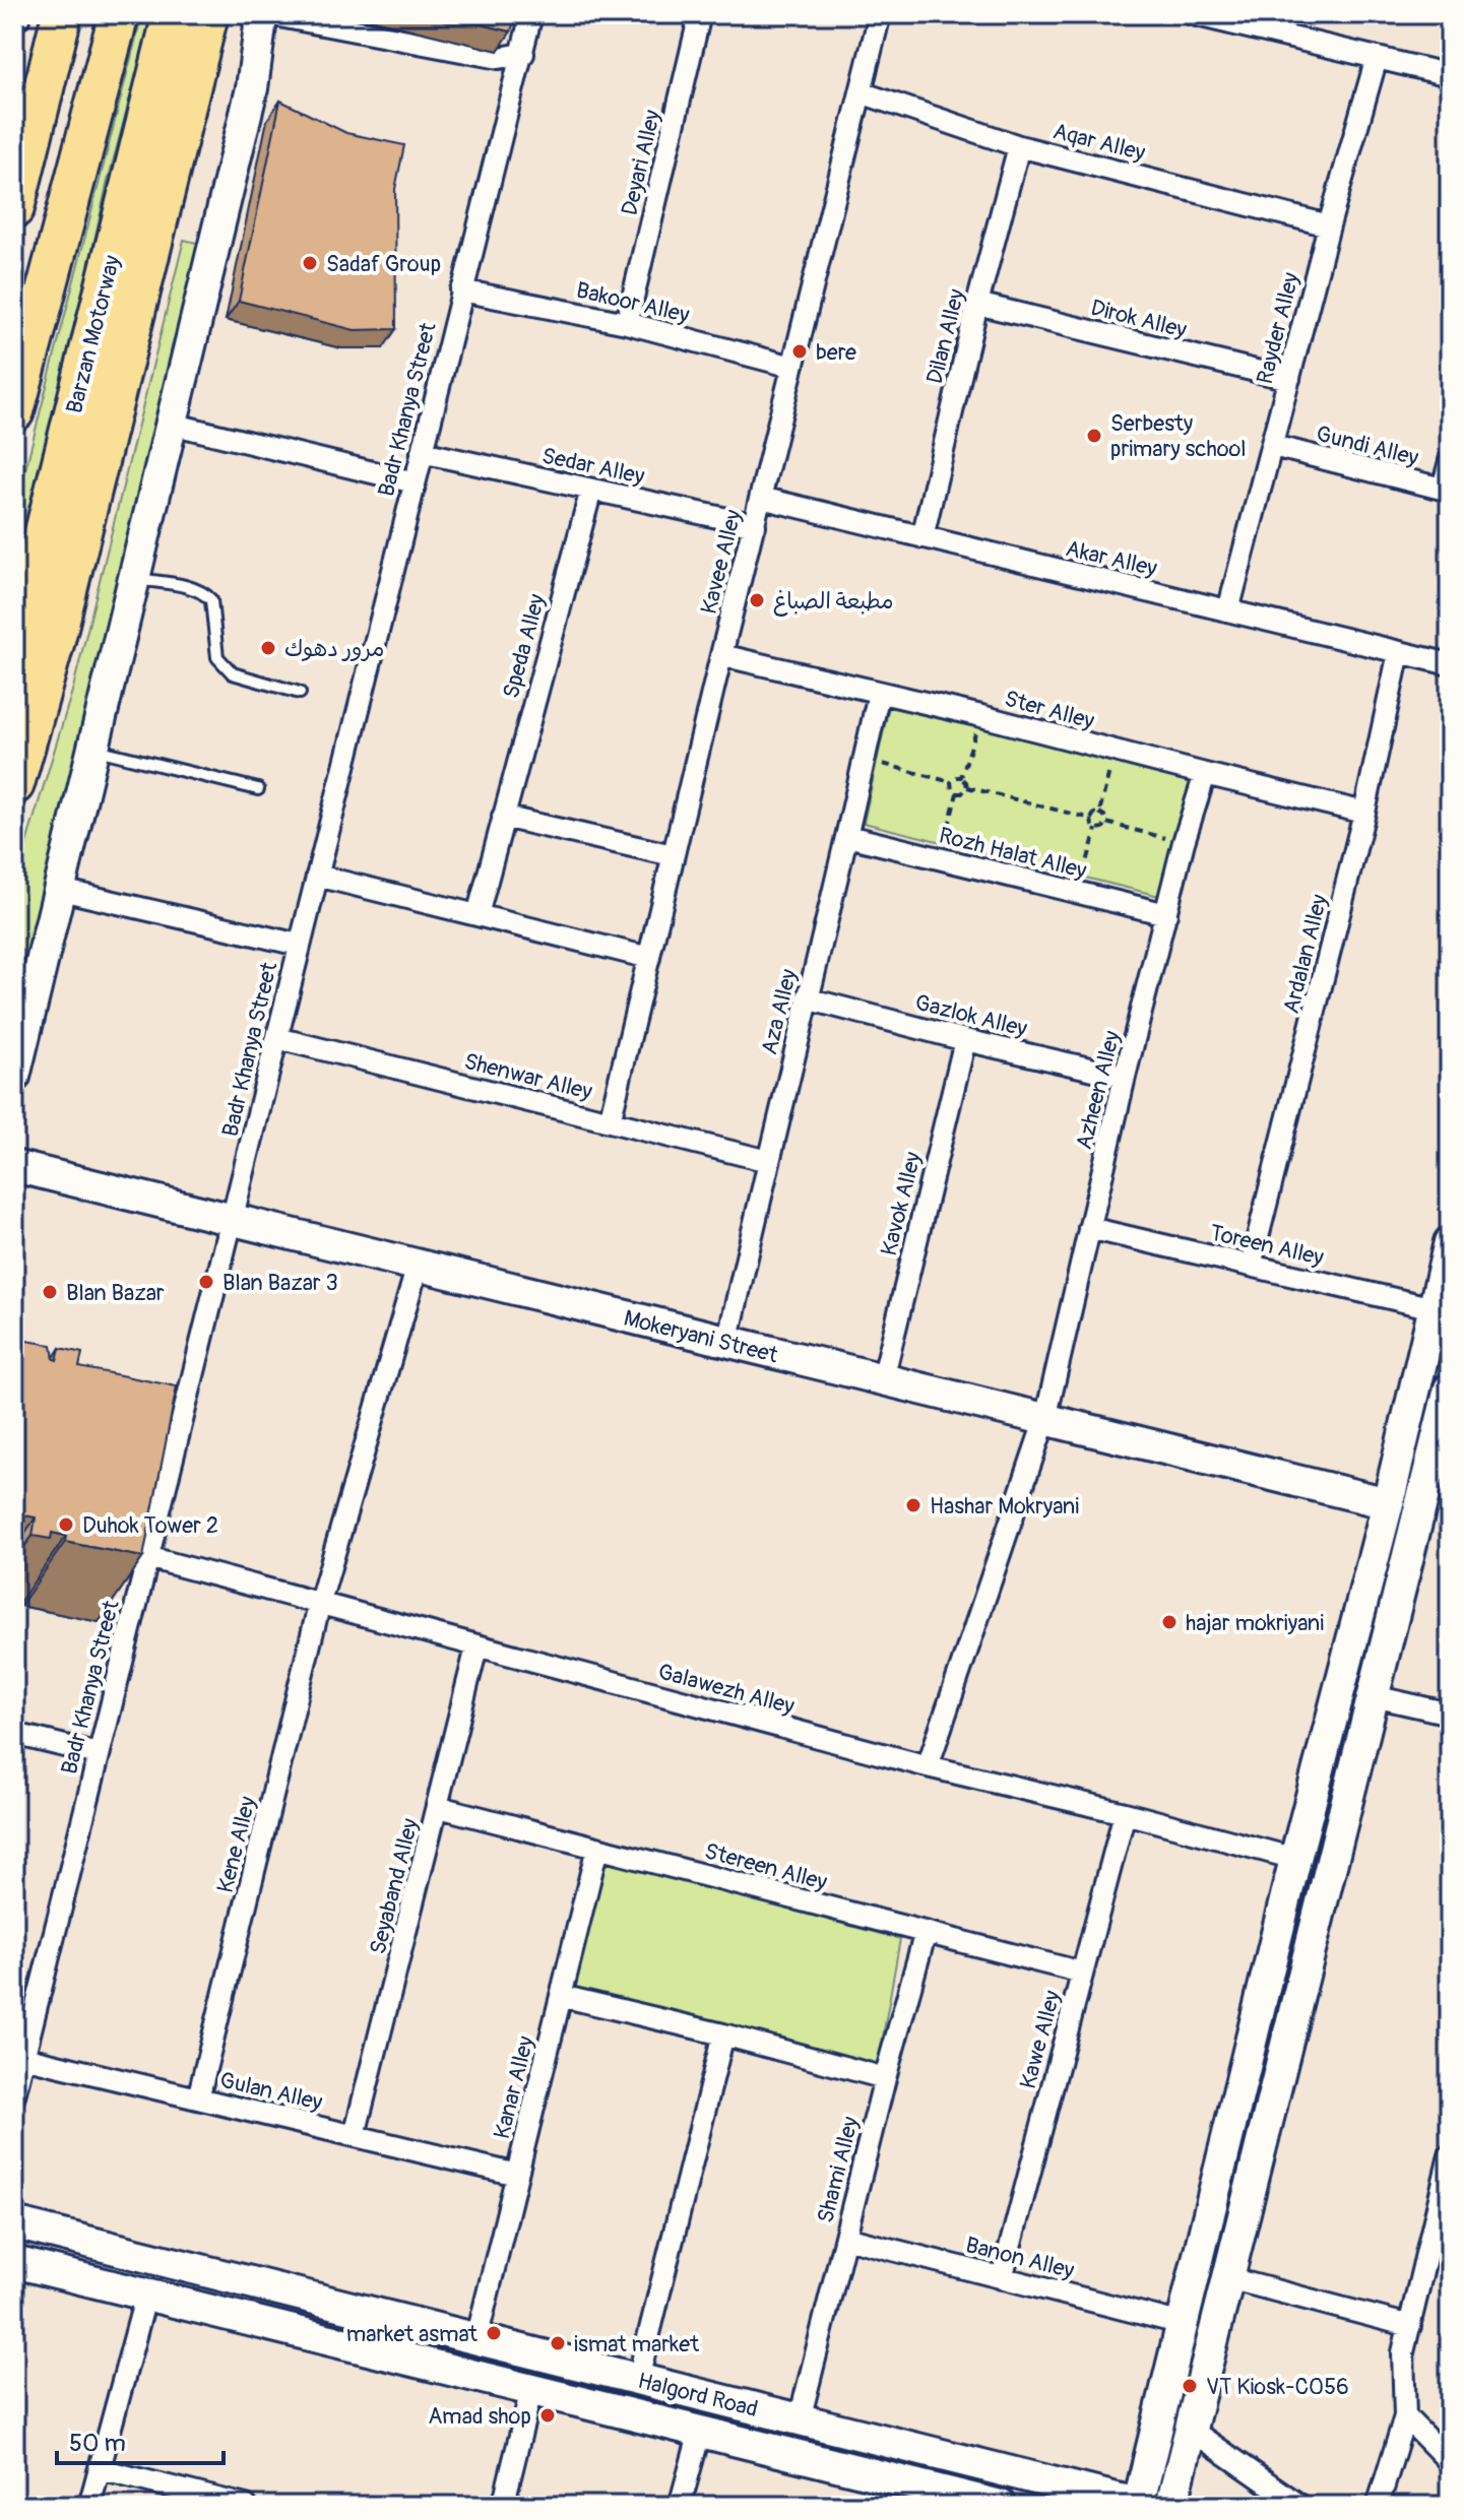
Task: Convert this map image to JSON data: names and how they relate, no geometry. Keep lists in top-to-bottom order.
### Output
{
  "streets": {
    "highway": ["Barzan Motorway"],
    "street": [
      "Aqar Alley",
      "Deyari Alley",
      "Bakoor Alley",
      "Dirok Alley",
      "Rayder Alley",
      "Dilan Alley",
      "Badr Khanya Street",
      "Gundi Alley",
      "Sedar Alley",
      "Akar Alley",
      "Kavee Alley",
      "Speda Alley",
      "Ster Alley",
      "Rozh Halat Alley",
      "Ardalan Alley",
      "Aza Alley",
      "Gazlok Alley",
      "Shenwar Alley",
      "Azheen Alley",
      "Kavok Alley",
      "Toreen Alley",
      "Mokeryani Street",
      "Galawezh Alley",
      "Kene Alley",
      "Stereen Alley",
      "Seyaband Alley",
      "Kawe Alley",
      "Kanar Alley",
      "Gulan Alley",
      "Shami Alley",
      "Banon Alley",
      "Halgord Road"
    ]
  },
  "crossings": [
    ["Aqar Alley", "Rayder Alley"],
    ["Aqar Alley", "Dilan Alley"],
    ["Aqar Alley", "Kavee Alley"],
    ["Deyari Alley", "Bakoor Alley"],
    ["Bakoor Alley", "Badr Khanya Street"],
    ["Bakoor Alley", "Kavee Alley"],
    ["Dirok Alley", "Rayder Alley"],
    ["Dirok Alley", "Dilan Alley"],
    ["Rayder Alley", "Gundi Alley"],
    ["Rayder Alley", "Akar Alley"],
    ["Dilan Alley", "Akar Alley"],
    ["Badr Khanya Street", "Sedar Alley"],
    ["Badr Khanya Street", "Shenwar Alley"],
    ["Badr Khanya Street", "Mokeryani Street"],
    ["Badr Khanya Street", "Galawezh Alley"],
    ["Badr Khanya Street", "Gulan Alley"],
    ["Sedar Alley", "Kavee Alley"],
    ["Sedar Alley", "Speda Alley"],
    ["Akar Alley", "Kavee Alley"],
    ["Akar Alley", "Ardalan Alley"],
    ["Kavee Alley", "Ster Alley"],
    ["Kavee Alley", "Shenwar Alley"],
    ["Ster Alley", "Ardalan Alley"],
    ["Ster Alley", "Aza Alley"],
    ["Ster Alley", "Azheen Alley"],
    ["Rozh Halat Alley", "Aza Alley"],
    ["Rozh Halat Alley", "Azheen Alley"],
    ["Ardalan Alley", "Toreen Alley"],
    ["Aza Alley", "Gazlok Alley"],
    ["Aza Alley", "Shenwar Alley"],
    ["Aza Alley", "Mokeryani Street"],
    ["Gazlok Alley", "Azheen Alley"],
    ["Gazlok Alley", "Kavok Alley"],
    ["Azheen Alley", "Toreen Alley"],
    ["Azheen Alley", "Mokeryani Street"],
    ["Azheen Alley", "Galawezh Alley"],
    ["Kavok Alley", "Mokeryani Street"],
    ["Mokeryani Street", "Kene Alley"],
    ["Galawezh Alley", "Kene Alley"],
    ["Galawezh Alley", "Seyaband Alley"],
    ["Galawezh Alley", "Kawe Alley"],
    ["Kene Alley", "Gulan Alley"],
    ["Stereen Alley", "Seyaband Alley"],
    ["Stereen Alley", "Kawe Alley"],
    ["Stereen Alley", "Kanar Alley"],
    ["Stereen Alley", "Shami Alley"],
    ["Seyaband Alley", "Gulan Alley"],
    ["Kawe Alley", "Banon Alley"],
    ["Kanar Alley", "Gulan Alley"],
    ["Kanar Alley", "Halgord Road"],
    ["Shami Alley", "Banon Alley"],
    ["Shami Alley", "Halgord Road"]
  ],
  "places": [
    "Sadaf Group",
    "bere",
    "Serbesty primary school",
    "مطبعة الصباغ",
    "مرور دهوك",
    "Blan Bazar 3",
    "Blan Bazar",
    "Hashar Mokryani",
    "Duhok Tower 2",
    "hajar mokriyani",
    "market asmat",
    "ismat market",
    "VT Kiosk-C056",
    "Amad shop"
  ],
  "scale_bar": "50 m"
}
